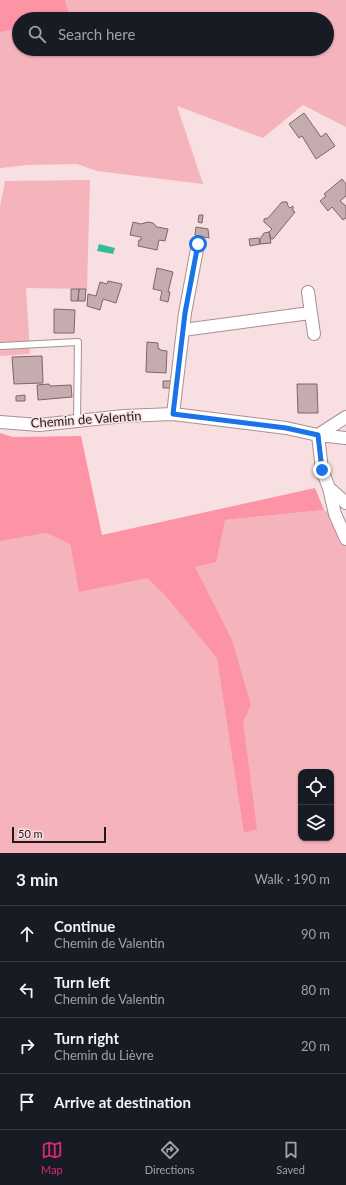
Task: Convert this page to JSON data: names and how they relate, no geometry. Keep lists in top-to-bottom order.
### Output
{
  "streets": {
    "street": ["Chemin de Valentin"]
  },
  "scale_bar": "50 m",
  "page": {
    "search": "Search here",
    "scale": "50 m",
    "heading": ["3 min", "Walk · 190 m"],
    "list": [
      ["Continue", "Chemin de Valentin", "90 m"],
      ["Turn left", "Chemin de Valentin", "80 m"],
      ["Turn right", "Chemin du Lièvre", "20 m"],
      "Arrive at destination"
    ],
    "nav": ["Map", "Directions", "Saved"]
  }
}
